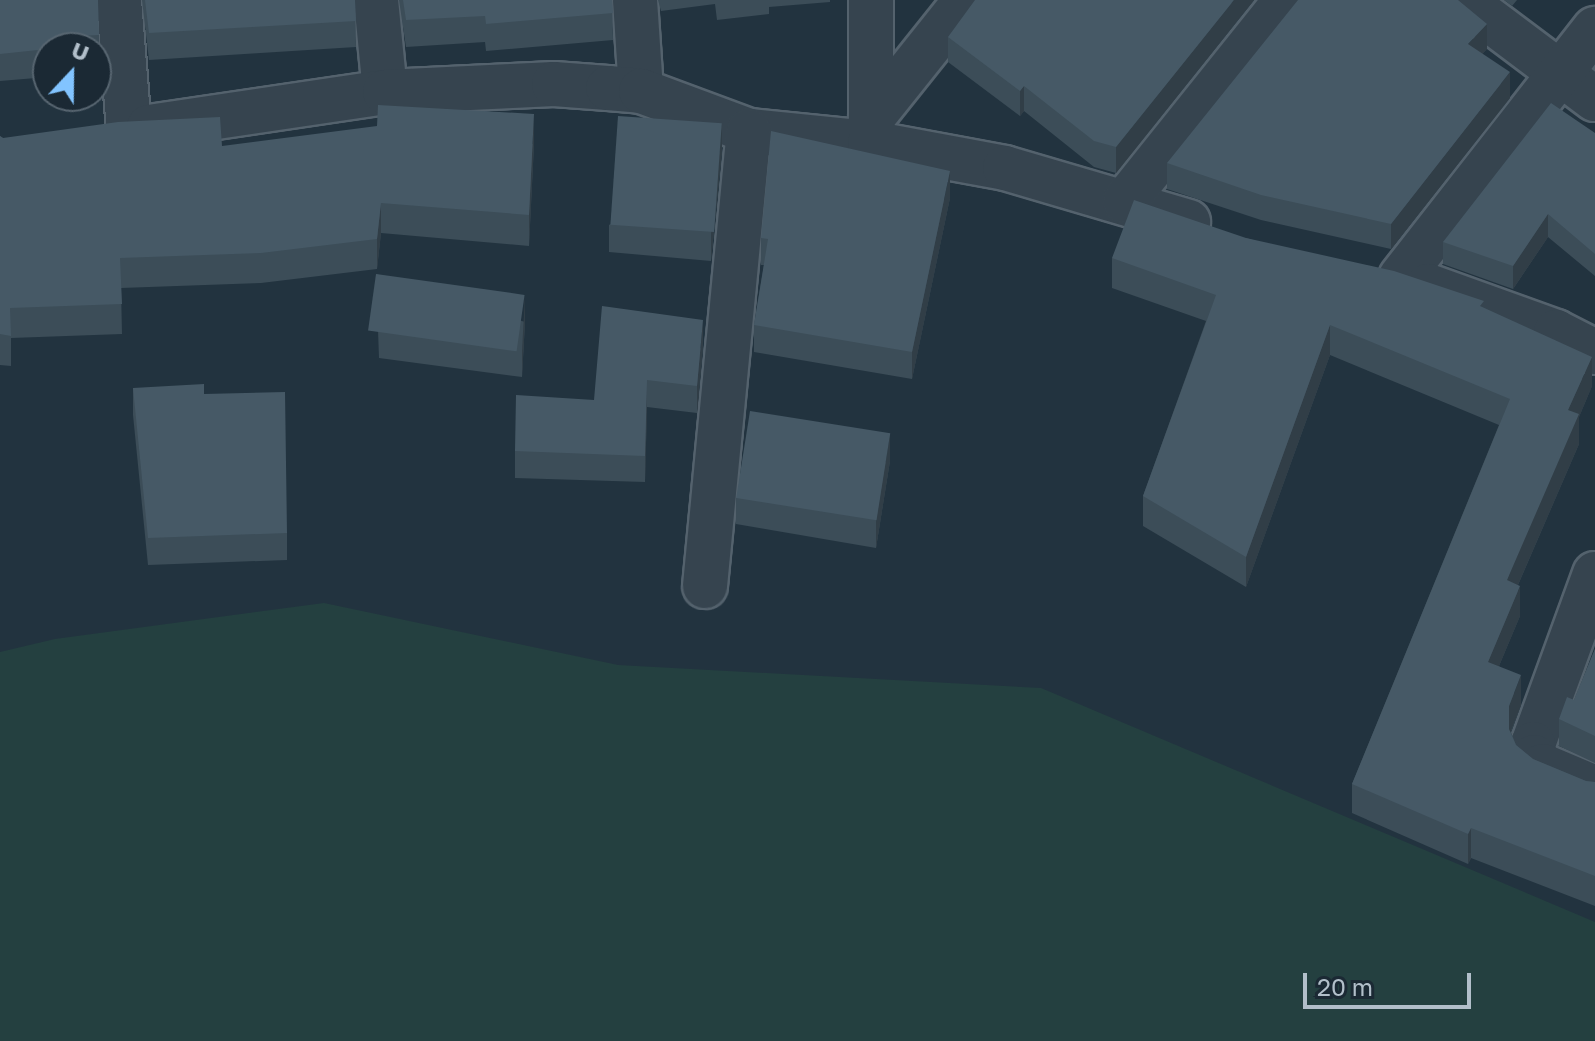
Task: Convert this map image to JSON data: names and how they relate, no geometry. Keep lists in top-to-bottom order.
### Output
{
  "scale_bar": "20 m",
  "north": "top"
}
